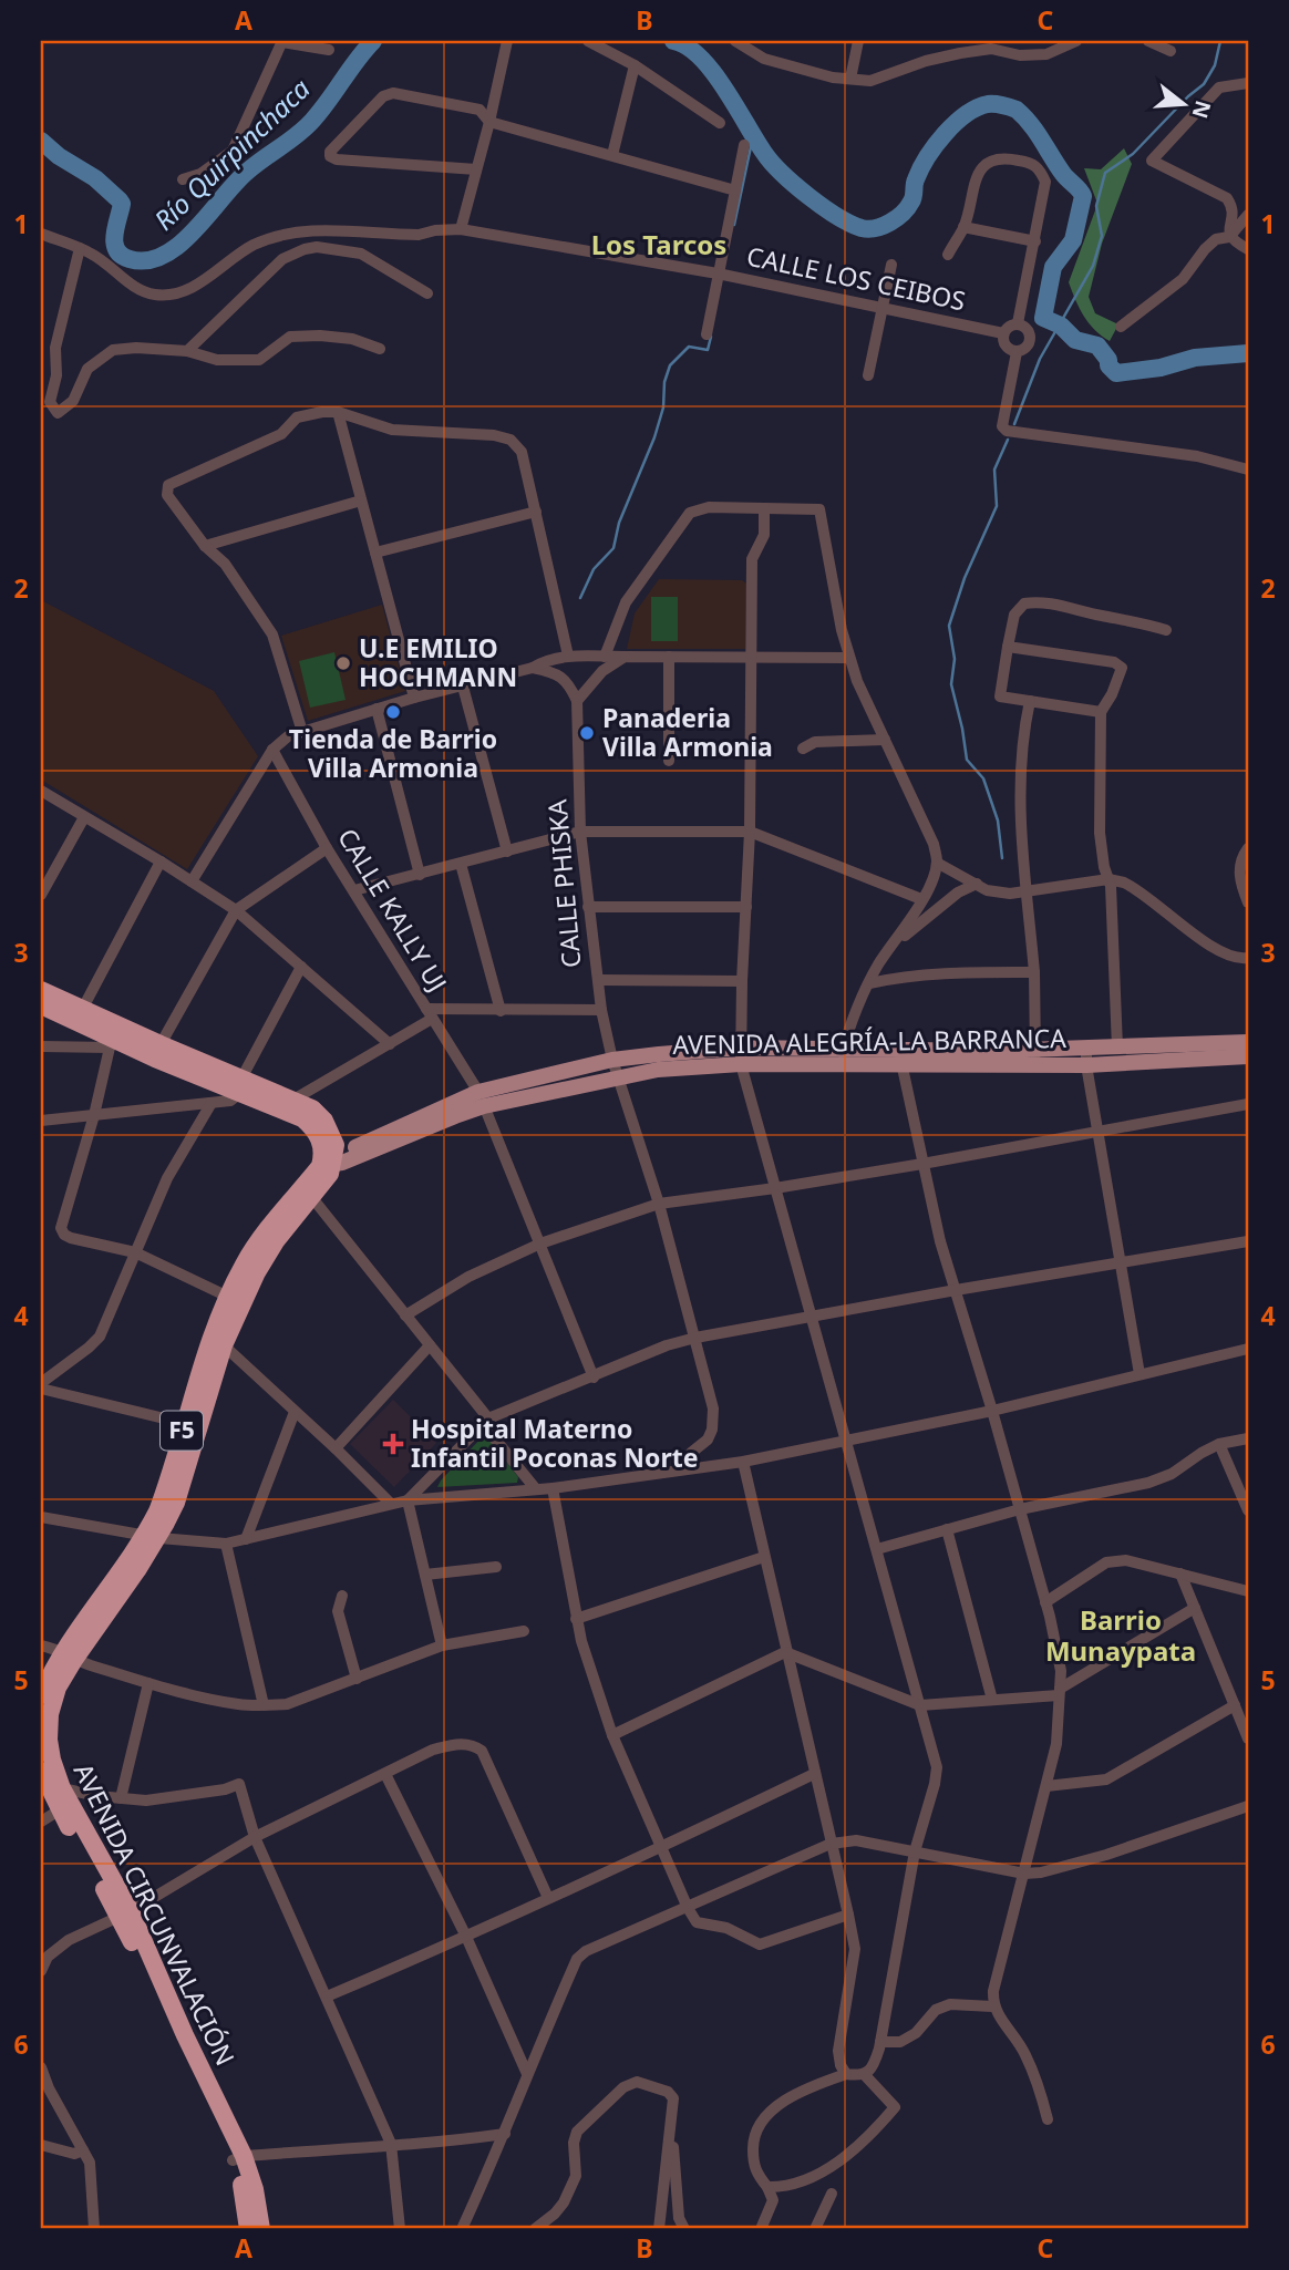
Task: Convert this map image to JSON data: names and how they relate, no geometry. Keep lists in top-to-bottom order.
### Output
{
  "streets": {
    "highway": ["F5", "AVENIDA CIRCUNVALACIÓN"],
    "main road": ["AVENIDA ALEGRÍA-LA BARRANCA"],
    "street": ["CALLE LOS CEIBOS", "CALLE PHISKA", "CALLE KALLY UJ"]
  },
  "crossings": [
    ["CALLE PHISKA", "AVENIDA ALEGRÍA-LA BARRANCA"],
    ["CALLE KALLY UJ", "AVENIDA ALEGRÍA-LA BARRANCA"],
    ["AVENIDA ALEGRÍA-LA BARRANCA", "AVENIDA CIRCUNVALACIÓN"]
  ],
  "districts": ["Los Tarcos", "Barrio Munaypata"],
  "water": ["Río Quirpinchaca"],
  "places": {
    "other": ["U.E EMILIO HOCHMANN", "Tienda de Barrio Villa Armonia", "Panaderia Villa Armonia"],
    "health": ["Hospital Materno Infantil Poconas Norte"]
  },
  "north": "right",
  "grid": {
    "columns": ["A", "B", "C"],
    "rows": [
      "1",
      "2",
      "3",
      "4",
      "5",
      "6"
    ]
  }
}
